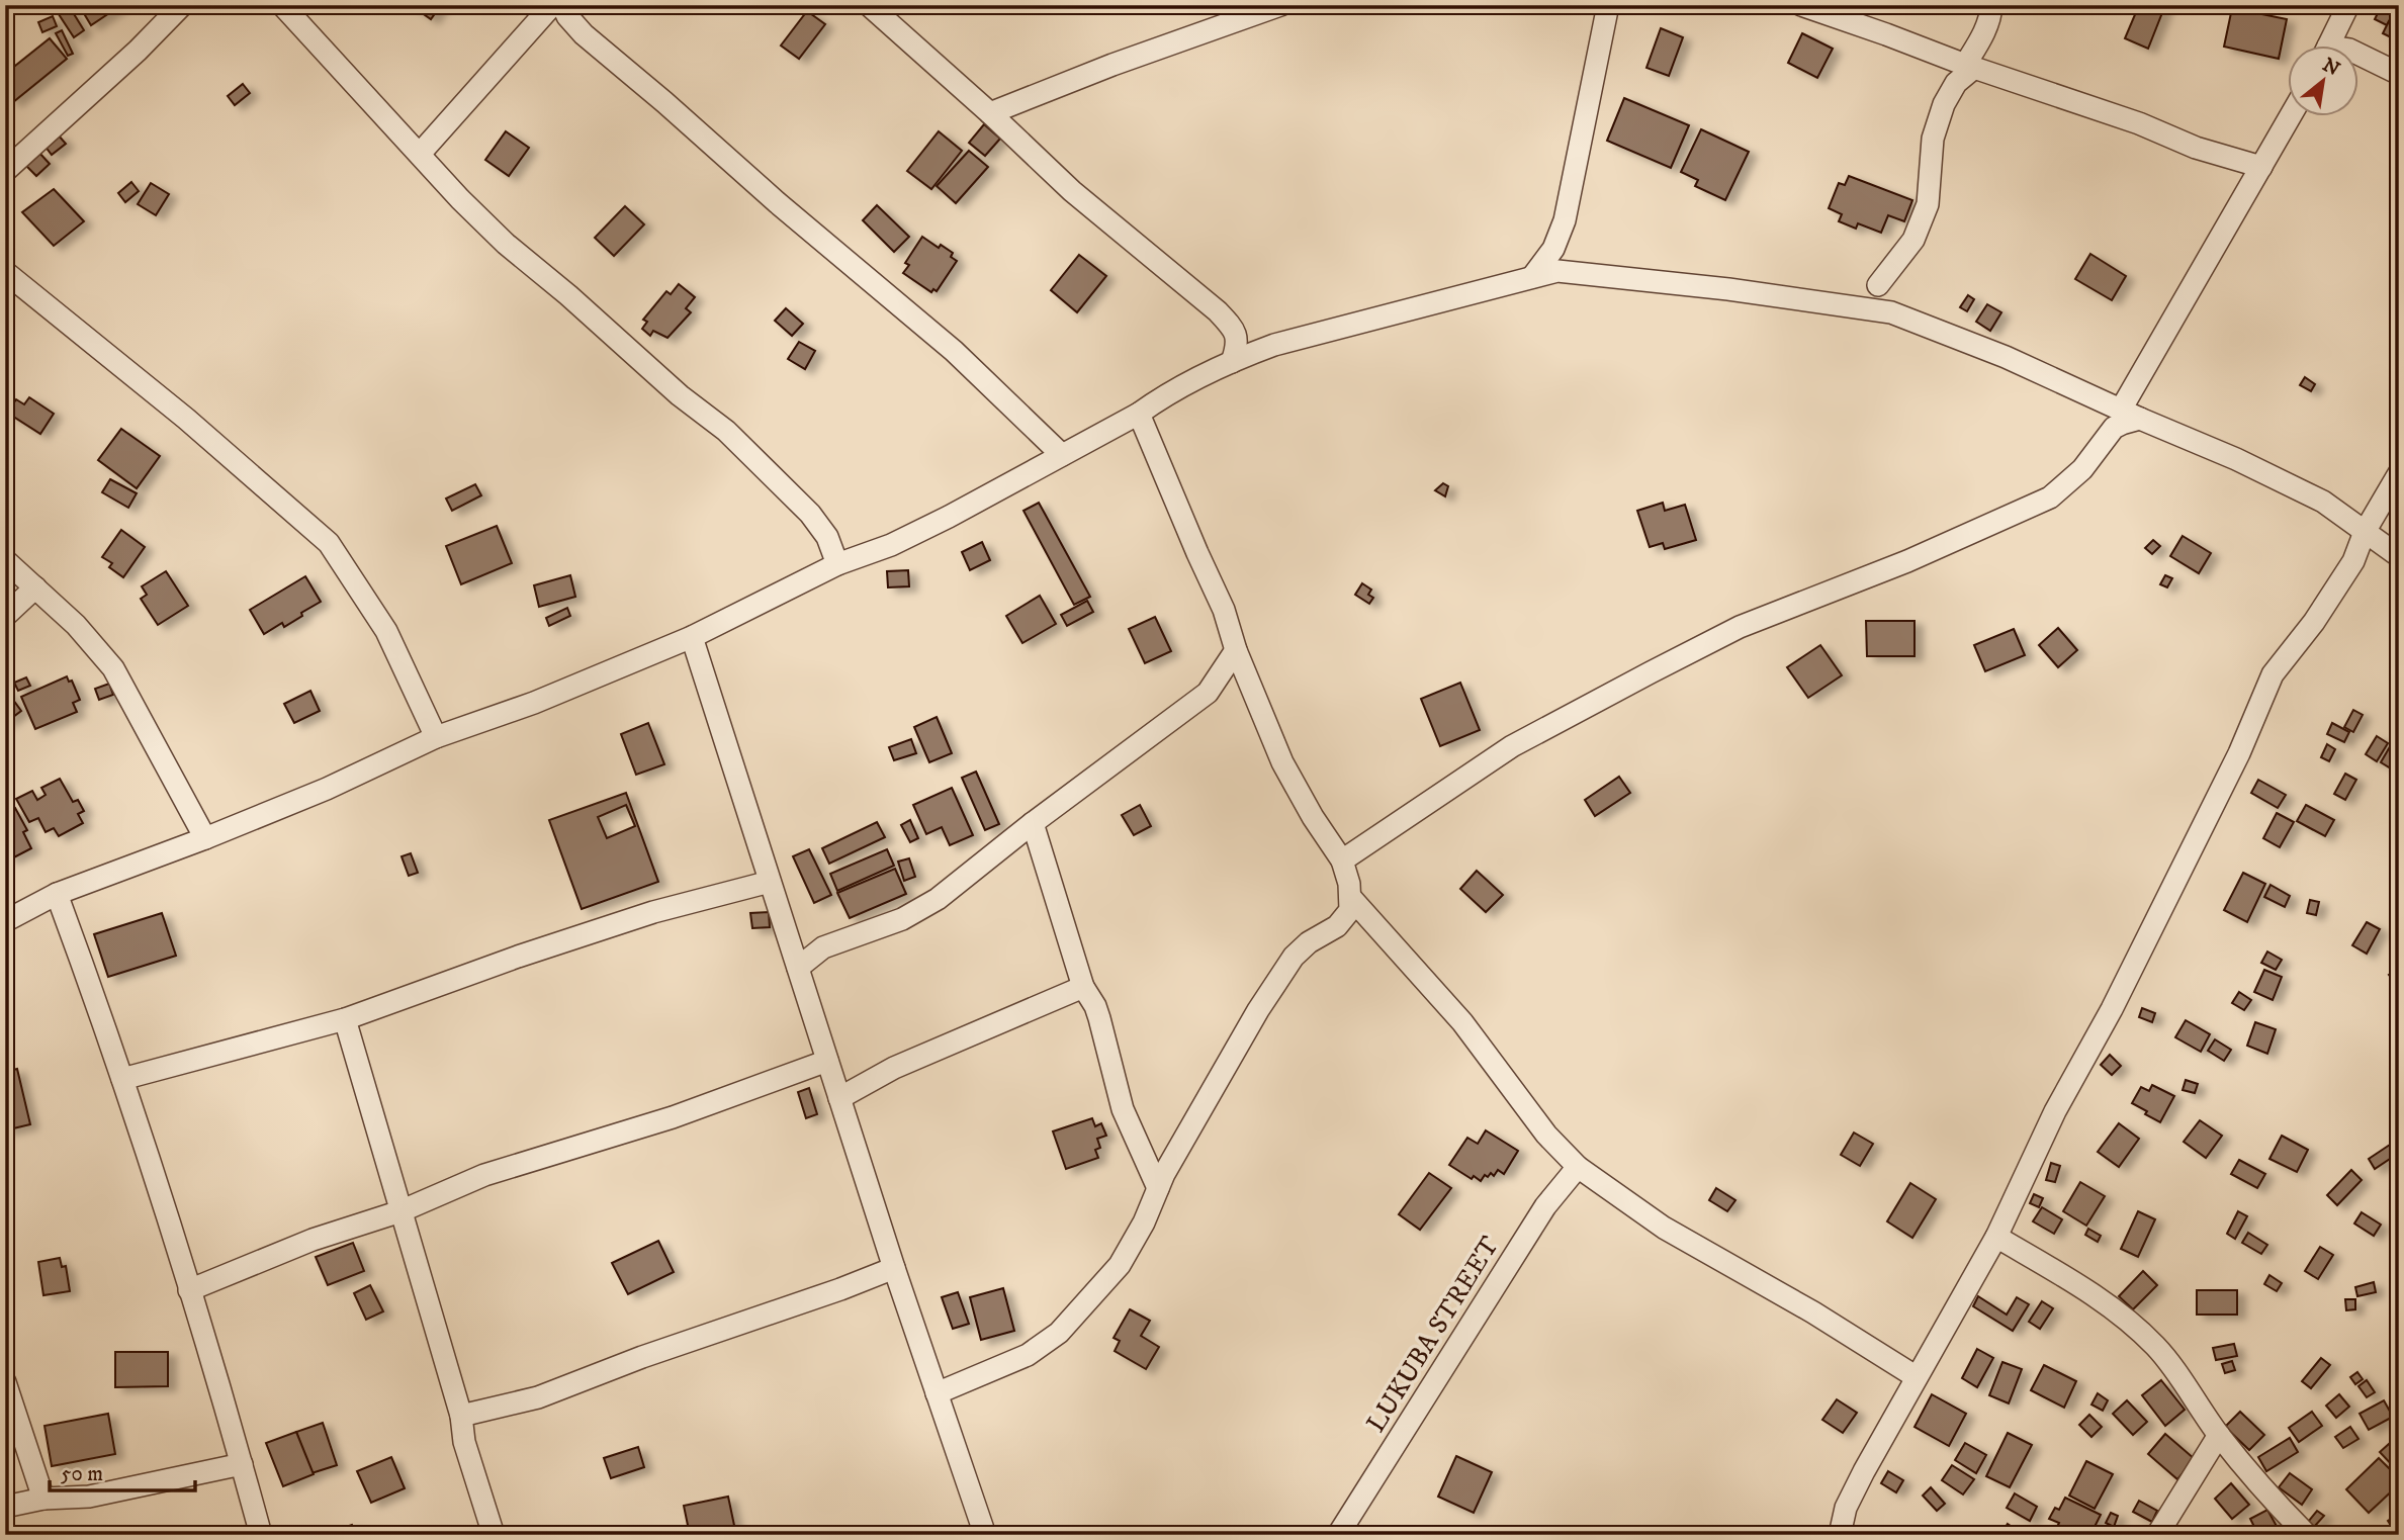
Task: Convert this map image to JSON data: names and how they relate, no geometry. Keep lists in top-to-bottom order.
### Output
{
  "streets": {
    "street": ["LUKUBA STREET"]
  },
  "scale_bar": "50 m",
  "north": "top right"
}
